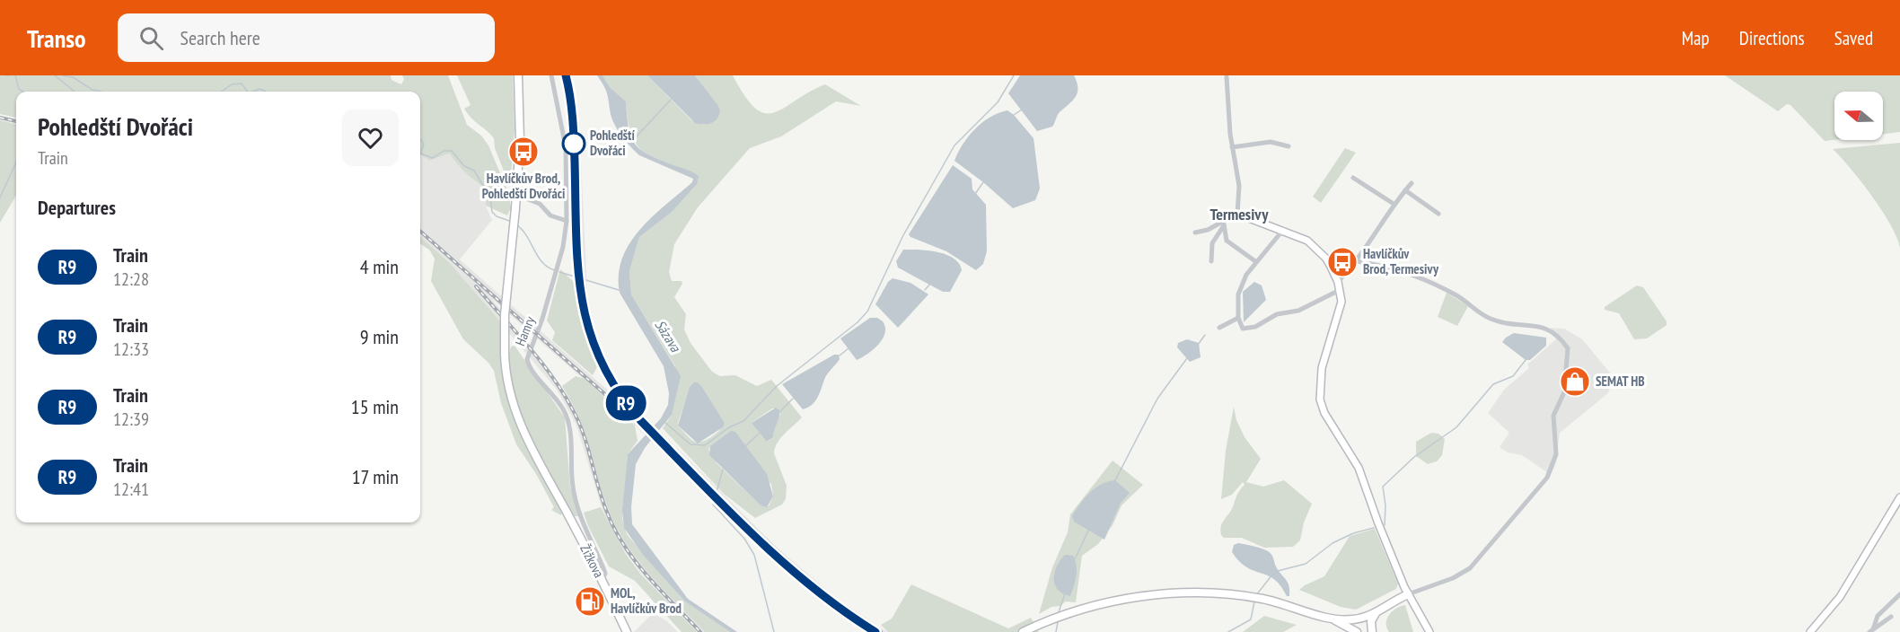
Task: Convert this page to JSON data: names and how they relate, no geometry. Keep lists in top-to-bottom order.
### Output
{
  "streets": {
    "main road": ["Žižkova"],
    "street": ["Hamry"]
  },
  "crossings": [
    ["Hamry", "Žižkova"]
  ],
  "districts": ["Termesivy"],
  "water": ["Sázava"],
  "places": {
    "other": ["Pohledští Dvořáci"],
    "bus stop": ["Havlíčkův Brod, Pohledští Dvořáci", "Havlíčkův Brod, Termesivy"],
    "shop": ["SEMAT HB"],
    "fuel station": ["MOL, Havlíčkův Brod"]
  },
  "north": "left",
  "page": {
    "header": "Transo",
    "search": "Search here",
    "nav": ["Map", "Directions", "Saved"],
    "on_map": "R9",
    "heading": [
      ["Pohledští Dvořáci", "Train"],
      "Departures"
    ],
    "list": [
      {
        "mark": "R9",
        "name": "Train",
        "note": "12:28",
        "value": "4 min"
      },
      {
        "mark": "R9",
        "name": "Train",
        "note": "12:33",
        "value": "9 min"
      },
      {
        "mark": "R9",
        "name": "Train",
        "note": "12:39",
        "value": "15 min"
      },
      {
        "mark": "R9",
        "name": "Train",
        "note": "12:41",
        "value": "17 min"
      }
    ]
  }
}
